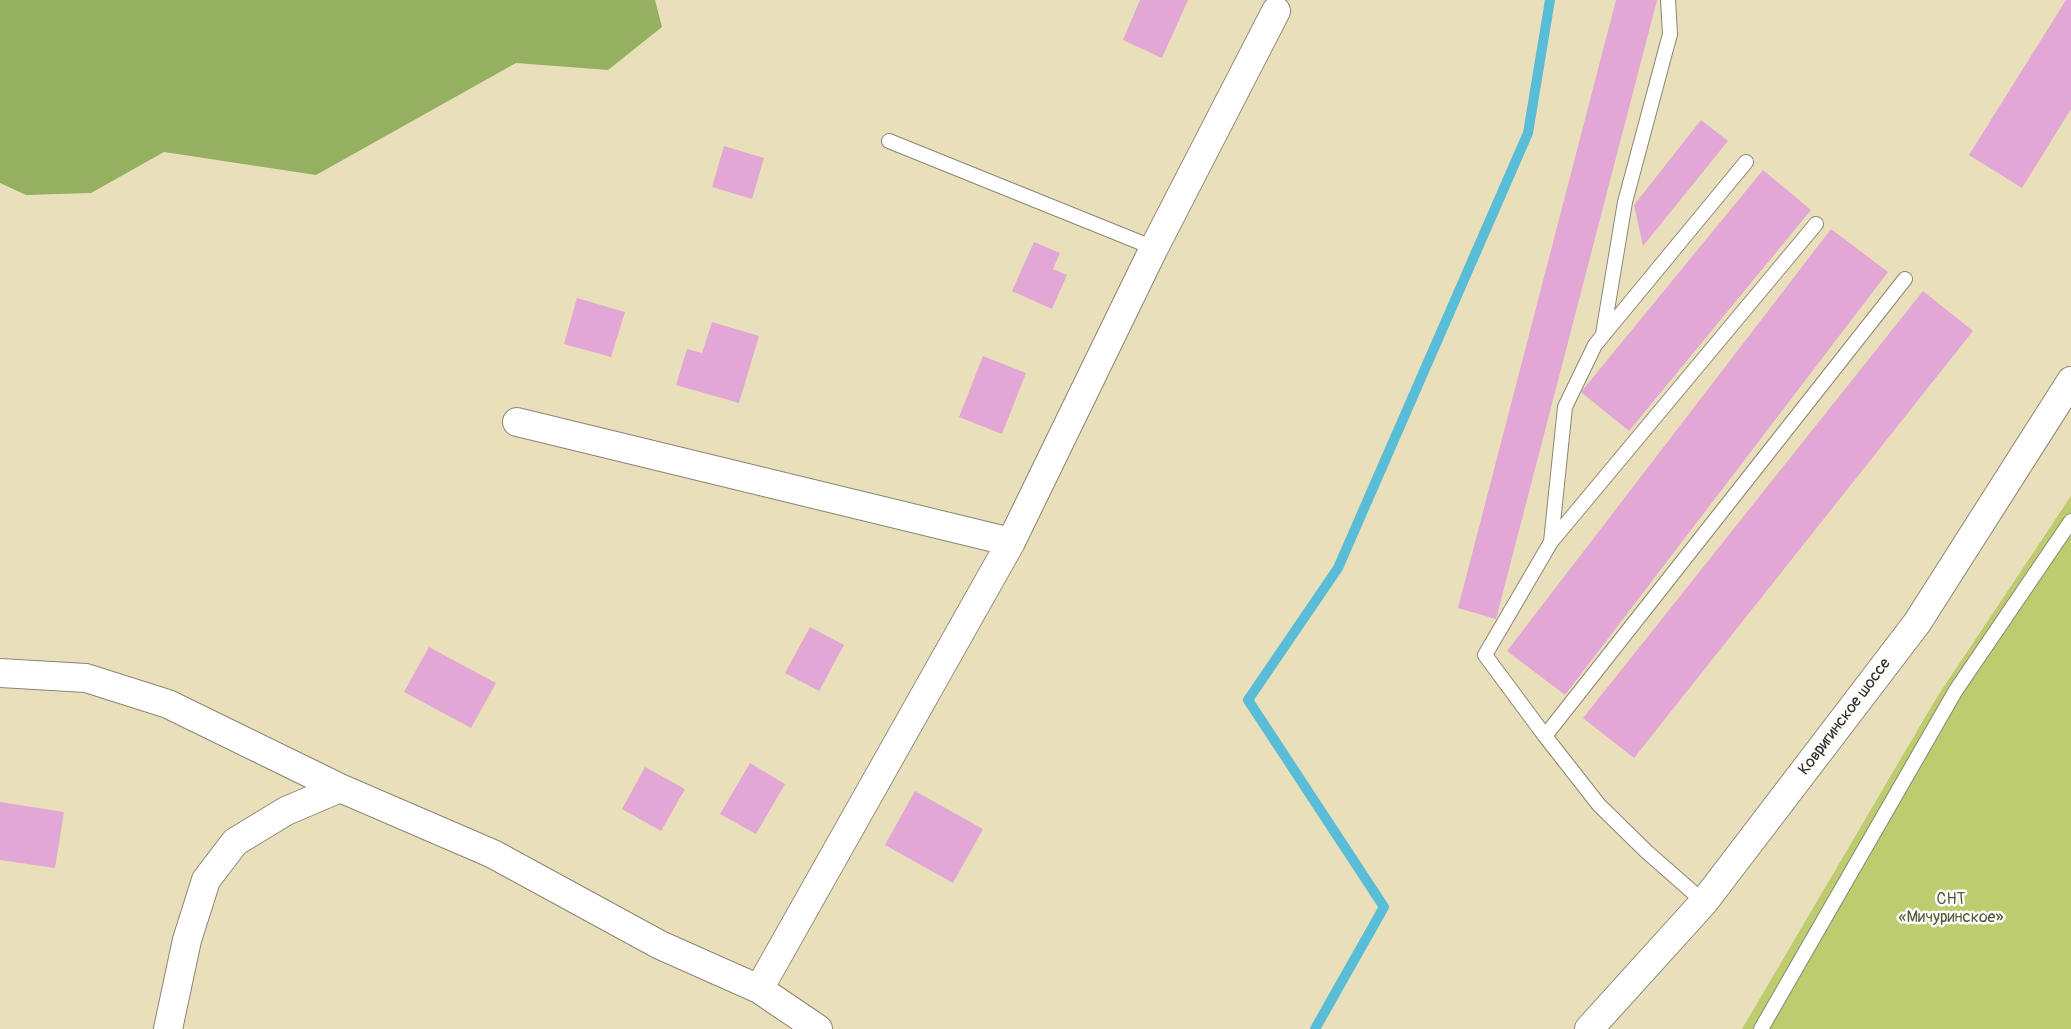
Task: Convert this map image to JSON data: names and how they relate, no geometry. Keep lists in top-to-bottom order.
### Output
{
  "streets": {
    "street": ["Ковригинское шоссе"]
  },
  "parks": ["СНТ «Мичуринское»"]
}
